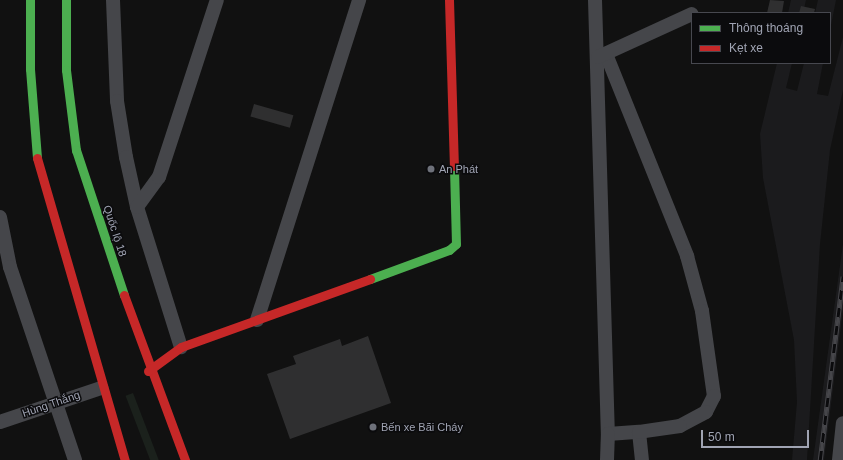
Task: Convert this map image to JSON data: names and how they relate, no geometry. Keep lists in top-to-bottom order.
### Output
{
  "streets": {
    "main road": ["Quốc lộ 18"],
    "street": ["Hùng Thắng"]
  },
  "places": ["An Phát", "Bến xe Bãi Cháy"],
  "legend": ["Thông thoáng", "Kẹt xe"],
  "scale_bar": "50 m"
}
